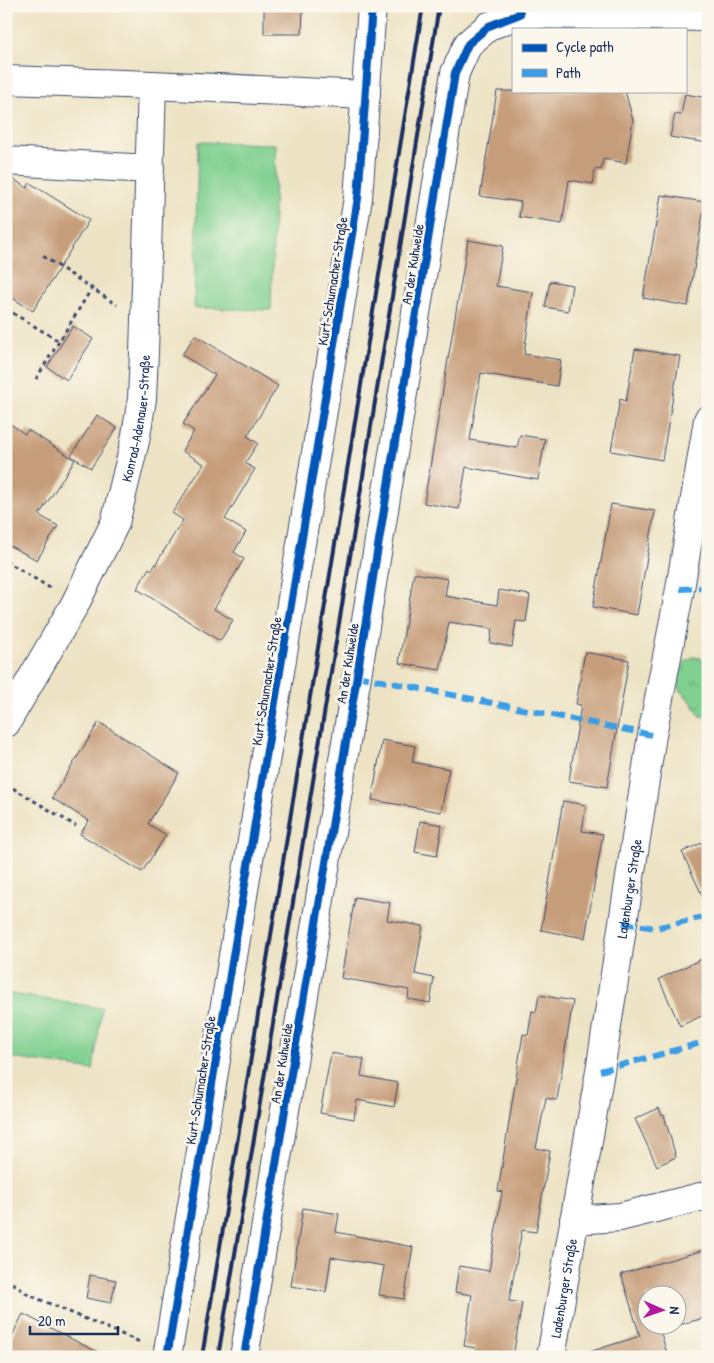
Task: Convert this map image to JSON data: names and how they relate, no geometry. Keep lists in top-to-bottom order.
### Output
{
  "streets": {
    "street": [
      "An der Kuhweide",
      "Kurt-Schumacher-Straße",
      "Konrad-Adenauer-Straße",
      "Ladenburger Straße"
    ]
  },
  "legend": ["Cycle path", "Path"],
  "scale_bar": "20 m",
  "north": "right"
}
